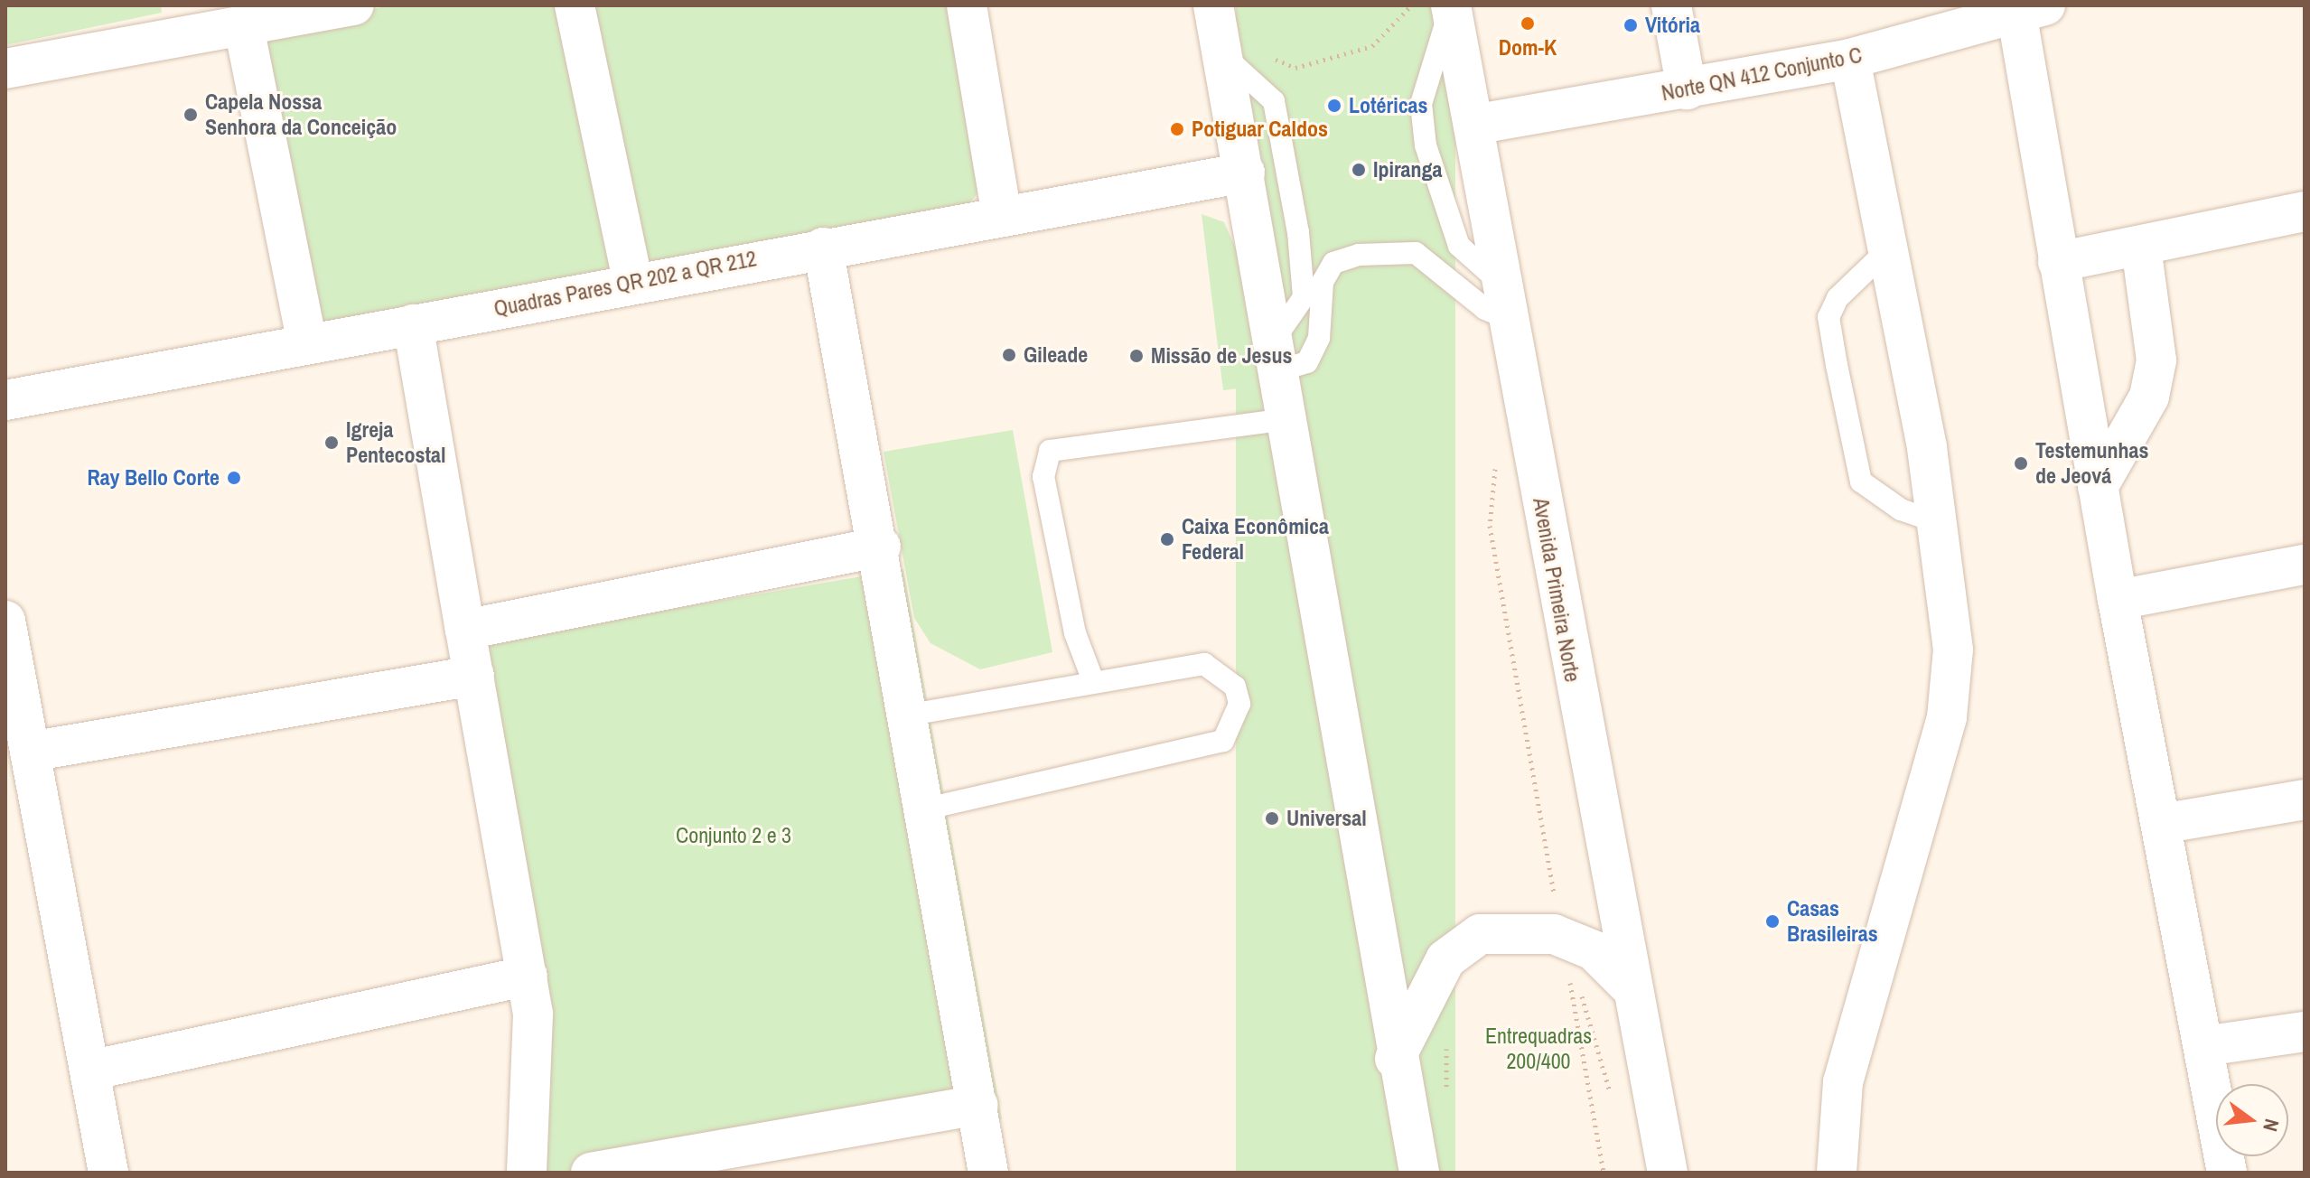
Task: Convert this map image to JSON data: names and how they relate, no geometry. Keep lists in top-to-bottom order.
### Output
{
  "streets": {
    "street": ["Norte QN 412 Conjunto C", "Quadras Pares QR 202 a QR 212", "Avenida Primeira Norte"]
  },
  "crossings": [
    ["Norte QN 412 Conjunto C", "Avenida Primeira Norte"]
  ],
  "parks": ["Conjunto 2 e 3", "Entrequadras 200/400"],
  "places": [
    "Dom-K",
    "Vitória",
    "Lotéricas",
    "Capela Nossa Senhora da Conceição",
    "Potiguar Caldos",
    "Ipiranga",
    "Gileade",
    "Missão de Jesus",
    "Igreja Pentecostal",
    "Testemunhas de Jeová",
    "Ray Bello Corte",
    "Caixa Econômica Federal",
    "Universal",
    "Casas Brasileiras"
  ],
  "north": "right"
}
